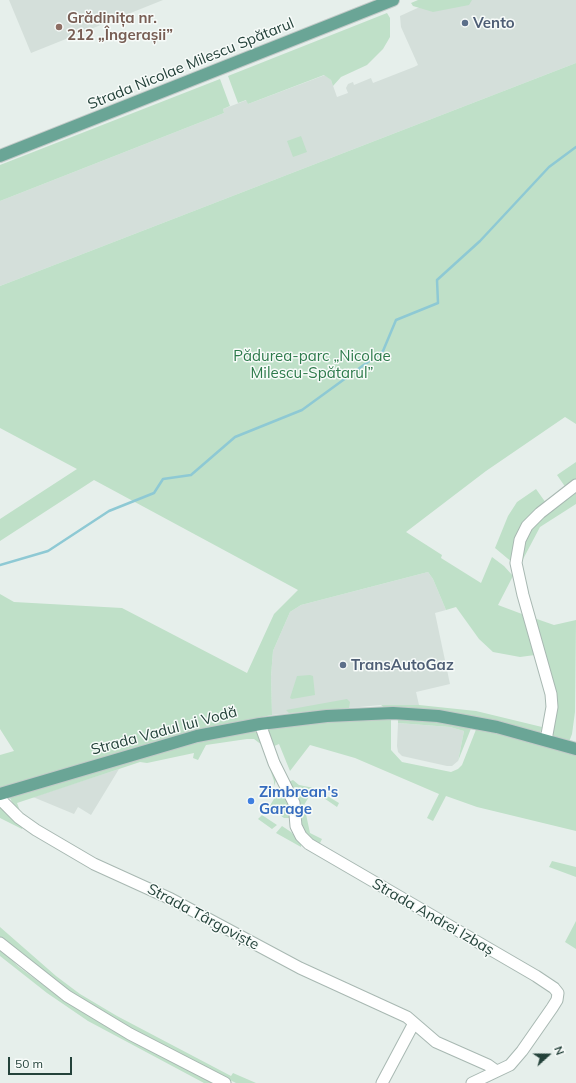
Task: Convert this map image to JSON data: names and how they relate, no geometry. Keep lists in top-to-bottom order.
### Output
{
  "streets": {
    "main road": ["Strada Nicolae Milescu Spătarul", "Strada Vadul lui Vodă"],
    "street": ["Strada Târgoviște", "Strada Andrei Izbaș"]
  },
  "crossings": [
    ["Strada Vadul lui Vodă", "Strada Andrei Izbaș"],
    ["Strada Târgoviște", "Strada Andrei Izbaș"]
  ],
  "parks": ["Pădurea-parc „Nicolae Milescu-Spătarul”"],
  "places": [
    "Vento",
    "Grădinița nr. 212 „Îngerașii”",
    "TransAutoGaz",
    "Zimbrean's Garage"
  ],
  "scale_bar": "50 m",
  "north": "right"
}
